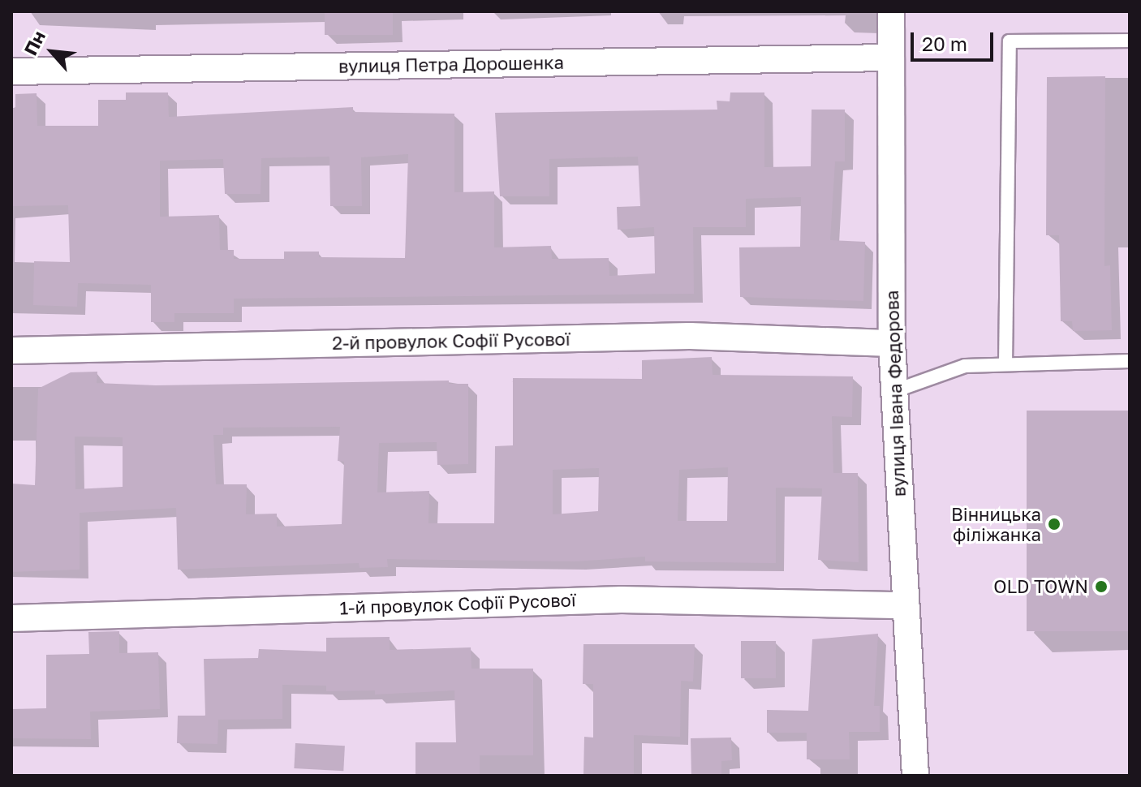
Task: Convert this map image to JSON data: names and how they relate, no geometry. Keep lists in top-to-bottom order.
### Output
{
  "streets": {
    "street": [
      "вулиця Петра Дорошенка",
      "2-й провулок Софії Русової",
      "вулиця Івана Федорова",
      "1-й провулок Софії Русової"
    ]
  },
  "crossings": [
    ["вулиця Петра Дорошенка", "вулиця Івана Федорова"],
    ["2-й провулок Софії Русової", "вулиця Івана Федорова"],
    ["вулиця Івана Федорова", "1-й провулок Софії Русової"]
  ],
  "places": ["Вінницька філіжанка", "OLD TOWN"],
  "scale_bar": "20 m",
  "north": "top left"
}
